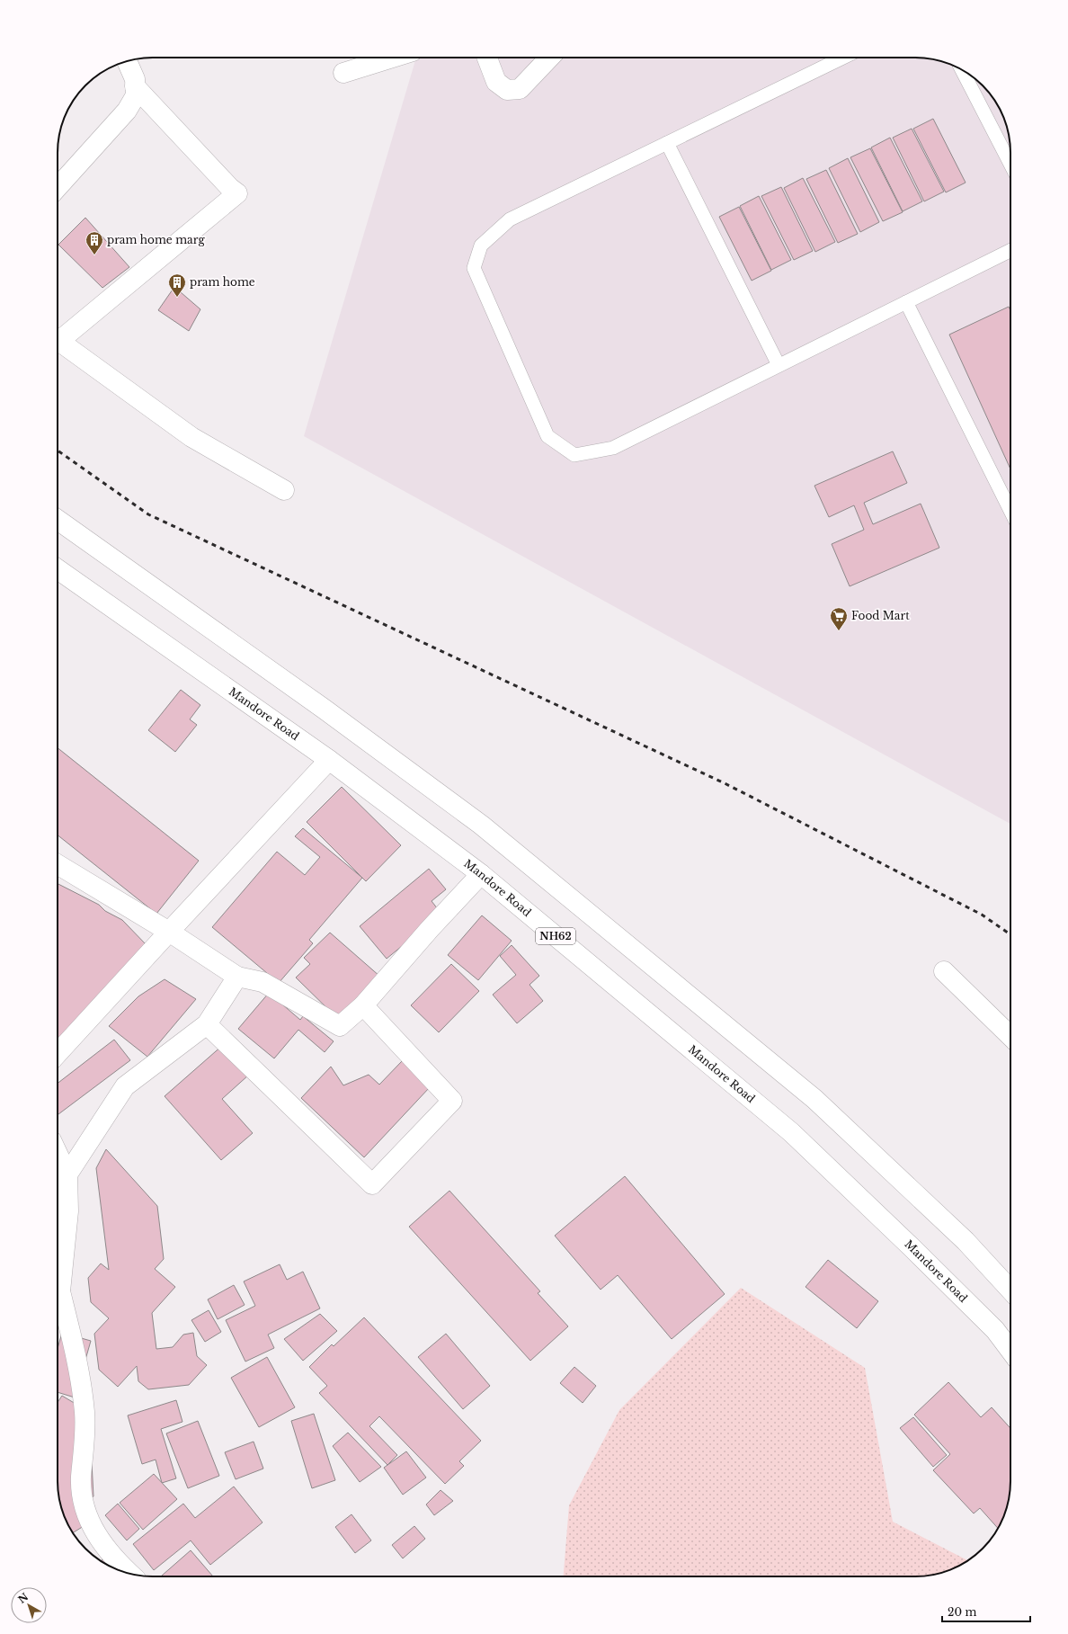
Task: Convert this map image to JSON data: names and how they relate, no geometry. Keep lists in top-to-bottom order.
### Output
{
  "streets": {
    "main road": ["Mandore Road", "NH62"]
  },
  "places": {
    "building": ["pram home marg", "pram home"],
    "supermarket": ["Food Mart"]
  },
  "scale_bar": "20 m",
  "north": "top left"
}
